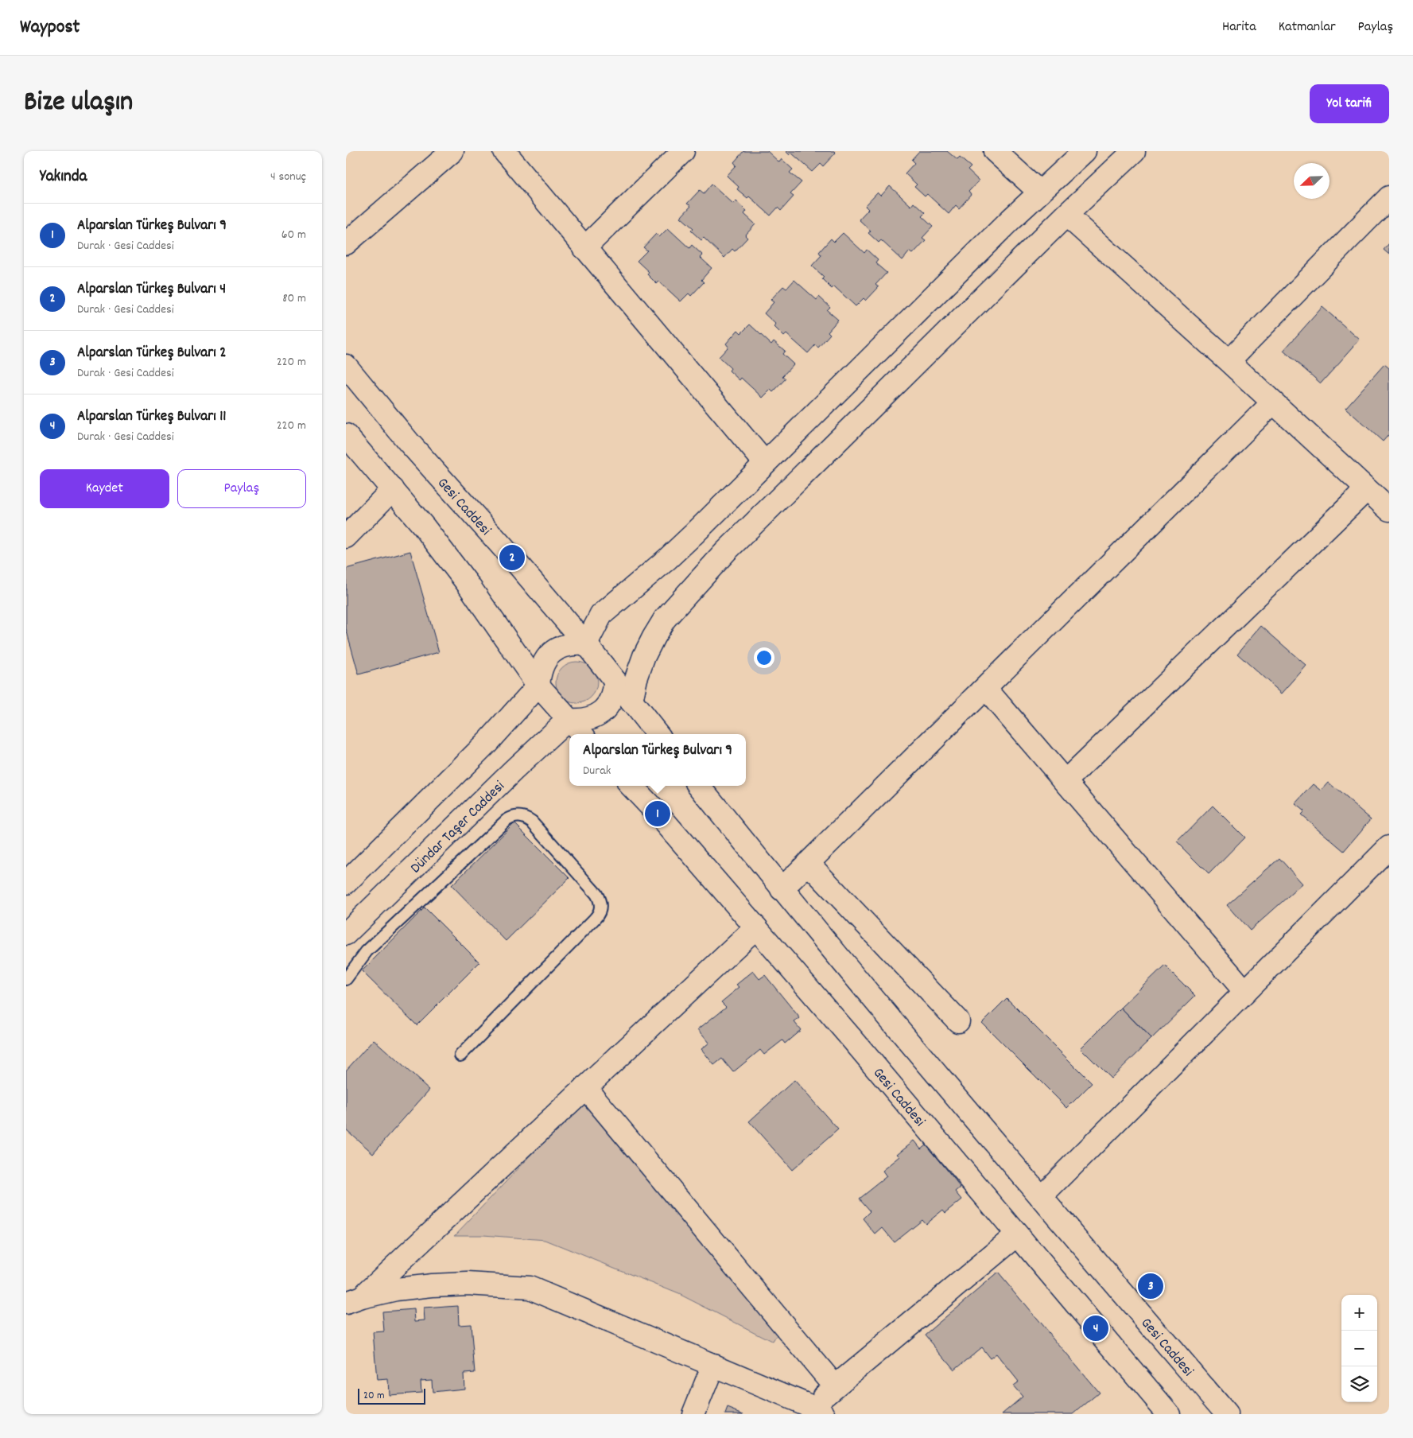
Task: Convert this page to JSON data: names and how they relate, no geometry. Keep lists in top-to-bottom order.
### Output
{
  "streets": {
    "street": ["Gesi Caddesi", "Dündar Taşer Caddesi"]
  },
  "crossings": [
    ["Gesi Caddesi", "Dündar Taşer Caddesi"]
  ],
  "scale_bar": "20 m",
  "north": "bottom left",
  "page": {
    "header": "Waypost",
    "nav": ["Harita", "Katmanlar", "Paylaş"],
    "title": "Bize ulaşın",
    "buttons": [
      "Yol tarifi",
      ["Kaydet", "Paylaş"]
    ],
    "heading": ["Yakında", "4 sonuç"],
    "list": [
      {
        "mark": "1",
        "name": "Alparslan Türkeş Bulvarı 9",
        "note": "Durak · Gesi Caddesi",
        "value": "60 m"
      },
      {
        "mark": "2",
        "name": "Alparslan Türkeş Bulvarı 4",
        "note": "Durak · Gesi Caddesi",
        "value": "80 m"
      },
      {
        "mark": "3",
        "name": "Alparslan Türkeş Bulvarı 2",
        "note": "Durak · Gesi Caddesi",
        "value": "220 m"
      },
      {
        "mark": "4",
        "name": "Alparslan Türkeş Bulvarı 11",
        "note": "Durak · Gesi Caddesi",
        "value": "220 m"
      }
    ],
    "pins": [
      "2",
      "1",
      "3",
      "4"
    ],
    "popup": ["Alparslan Türkeş Bulvarı 9", "Durak"],
    "map_buttons": ["+", "−"],
    "scale": "20 m"
  }
}
